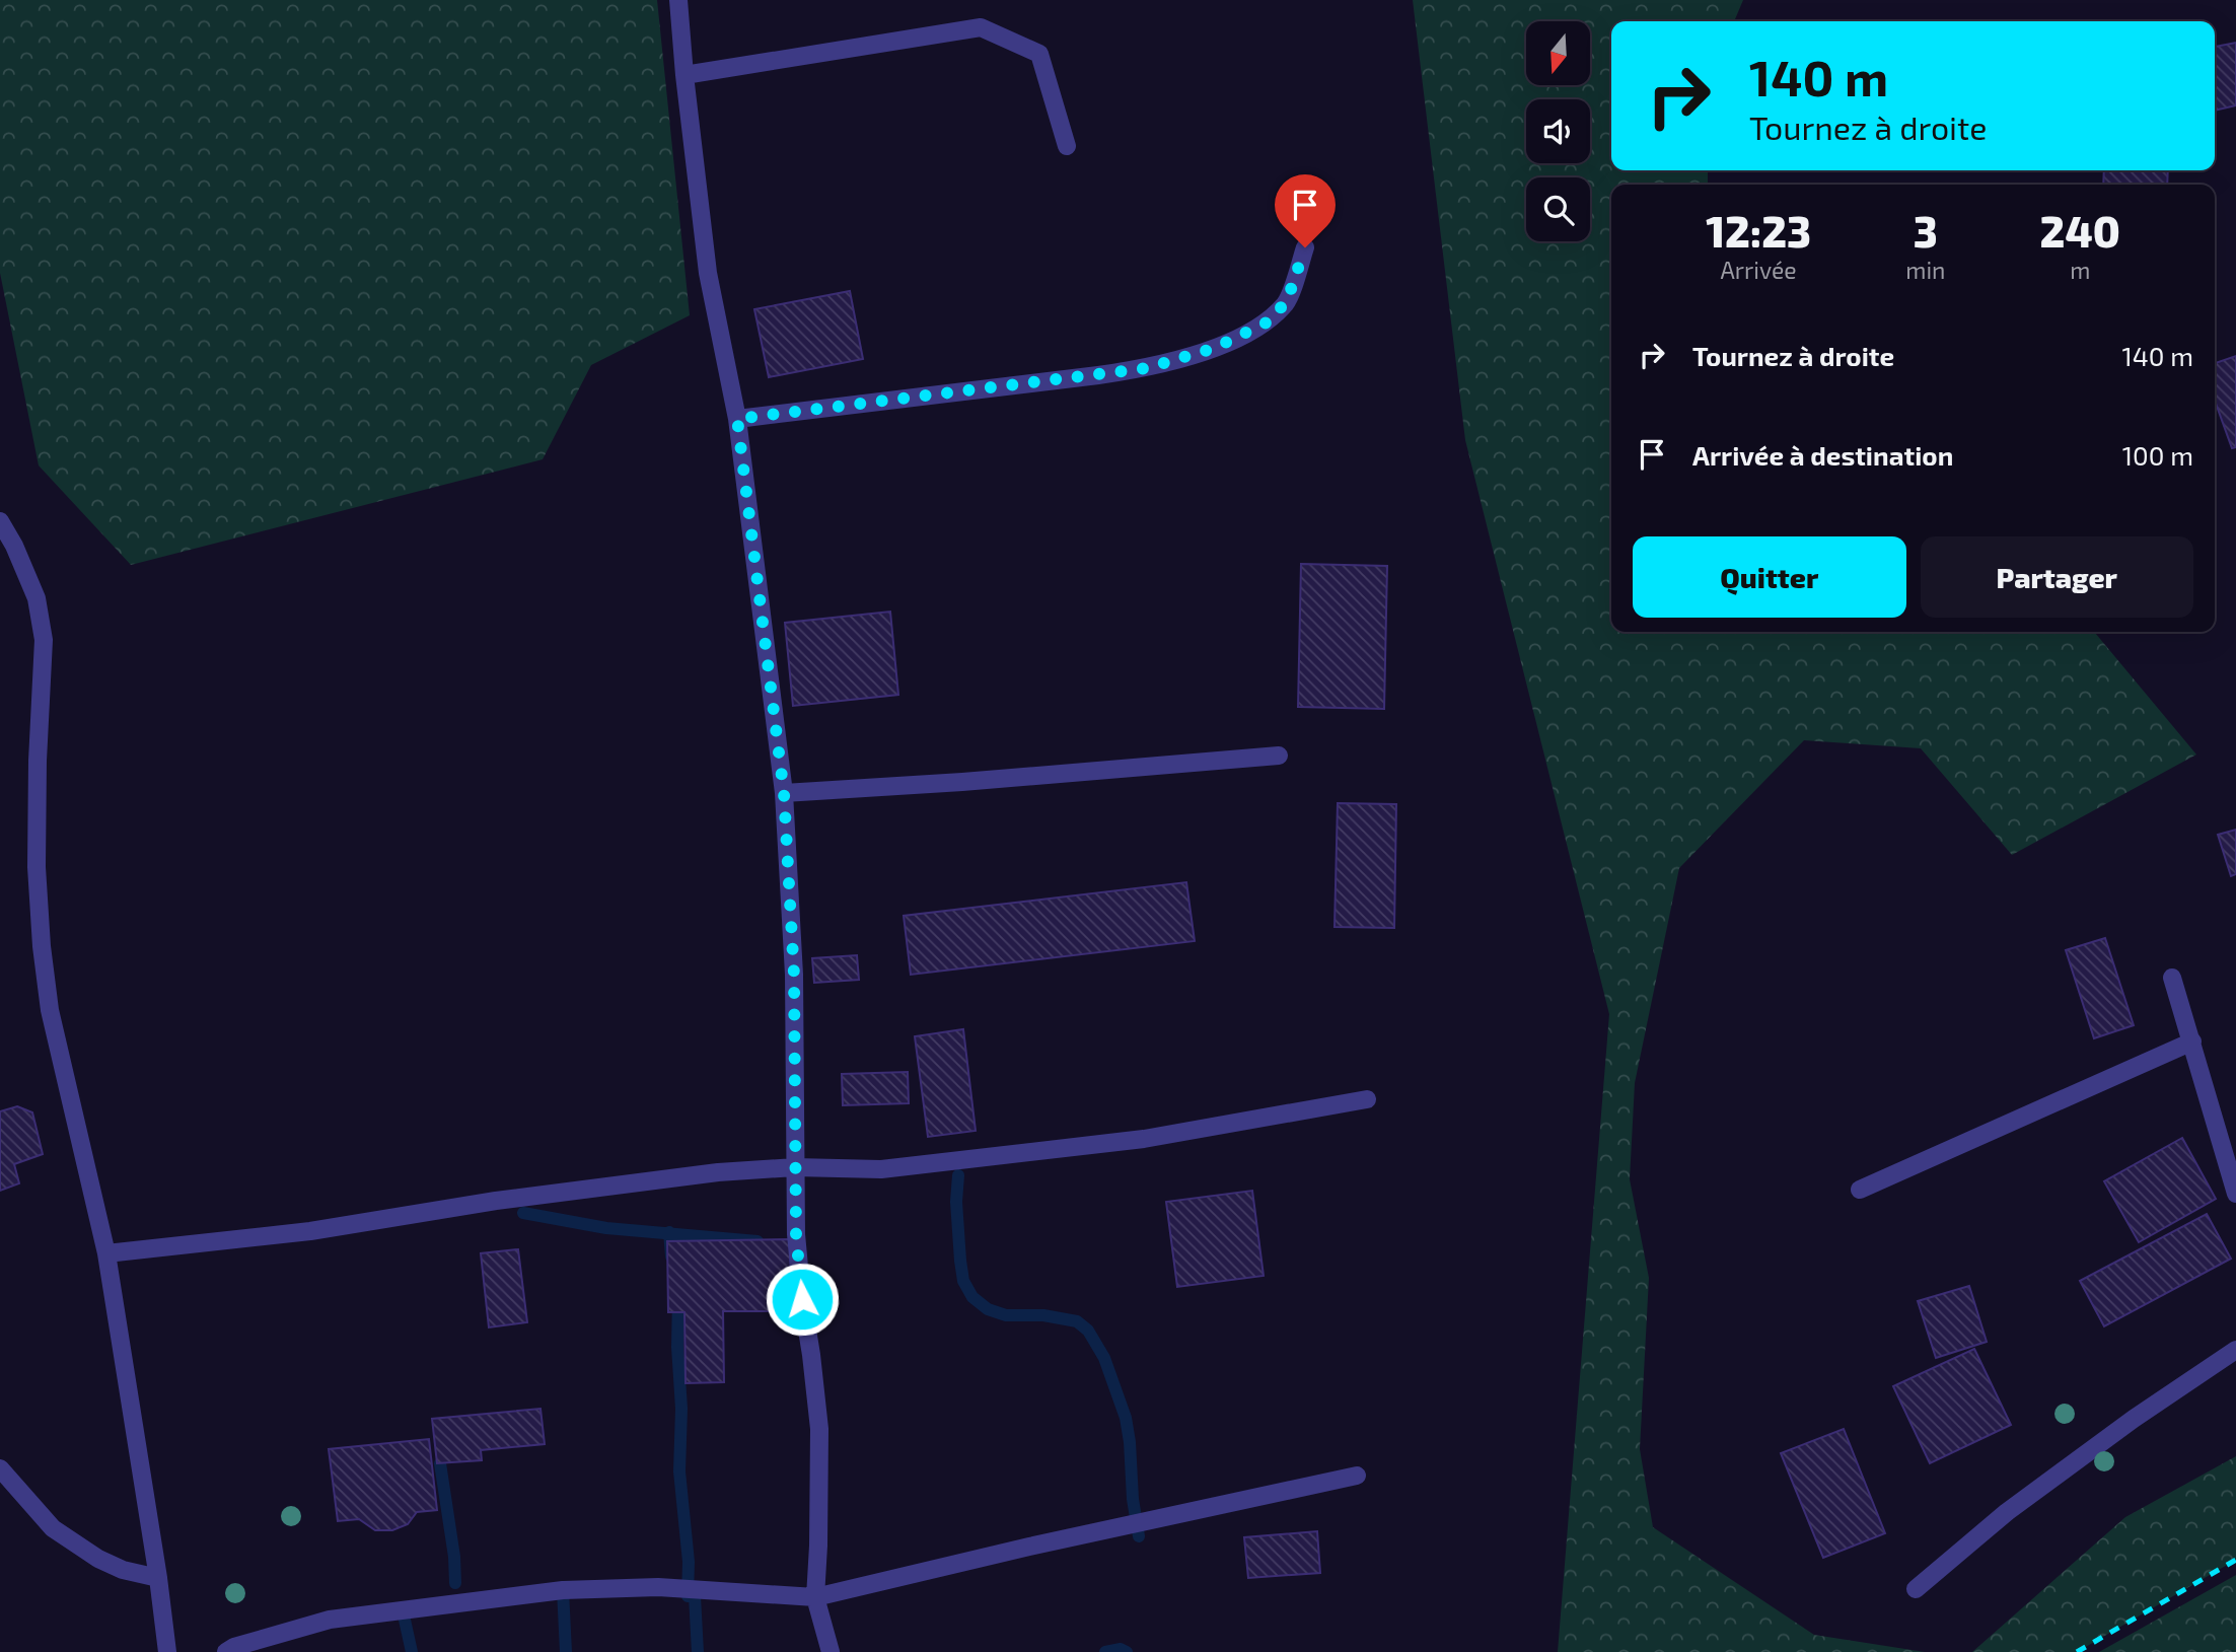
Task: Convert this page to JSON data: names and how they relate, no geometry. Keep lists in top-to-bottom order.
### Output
{
  "north": "bottom",
  "page": {
    "turn": ["140 m", "Tournez à droite"],
    "eta": [
      "12:23",
      "Arrivée",
      "3",
      "min",
      "240",
      "m"
    ],
    "list": [
      {
        "name": "Tournez à droite",
        "value": "140 m"
      },
      {
        "name": "Arrivée à destination",
        "value": "100 m"
      }
    ],
    "buttons": ["Quitter", "Partager"]
  }
}
